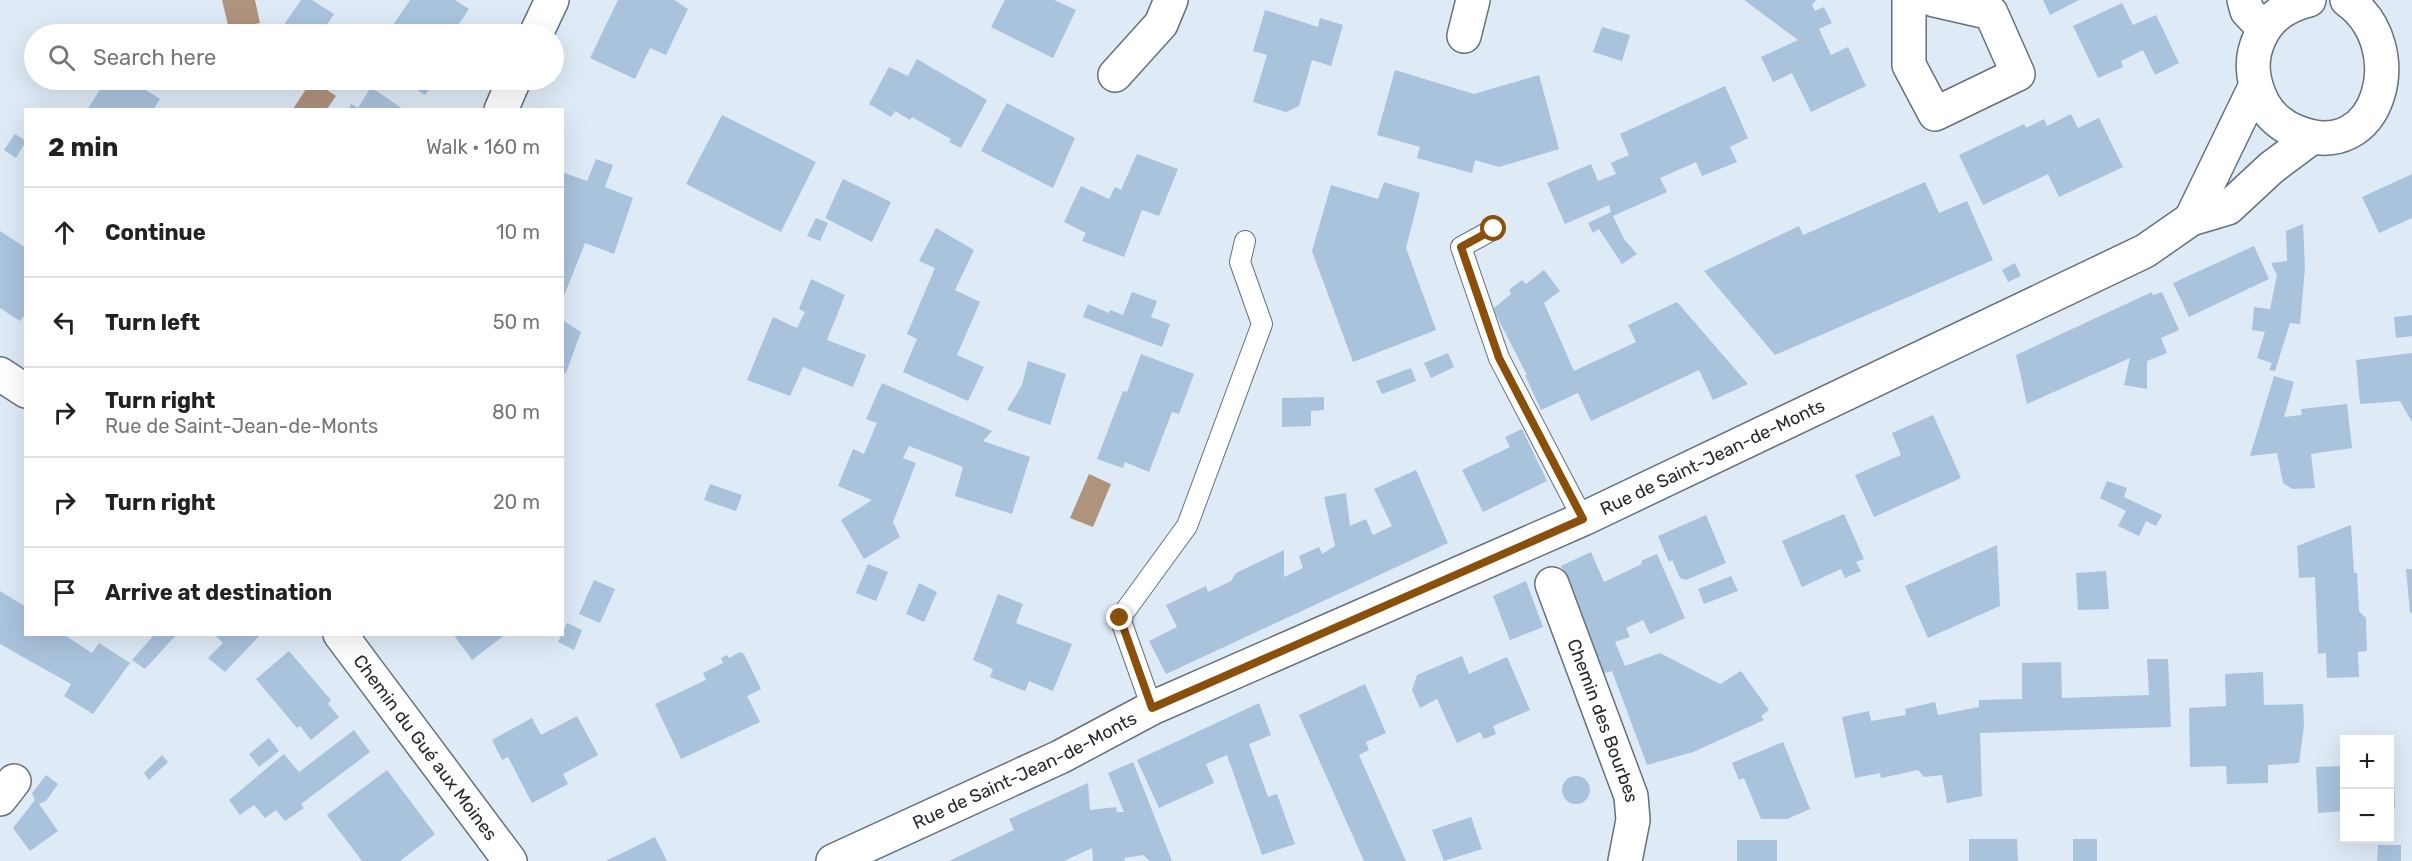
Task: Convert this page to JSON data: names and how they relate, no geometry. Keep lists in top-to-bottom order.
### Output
{
  "streets": {
    "main road": ["Rue de Saint-Jean-de-Monts", "Chemin des Bourbes", "Chemin du Gué aux Moines"]
  },
  "page": {
    "search": "Search here",
    "heading": ["2 min", "Walk · 160 m"],
    "list": [
      ["Continue", "10 m"],
      ["Turn left", "50 m"],
      ["Turn right", "Rue de Saint-Jean-de-Monts", "80 m"],
      ["Turn right", "20 m"],
      "Arrive at destination"
    ],
    "map_buttons": ["+", "−"]
  }
}
